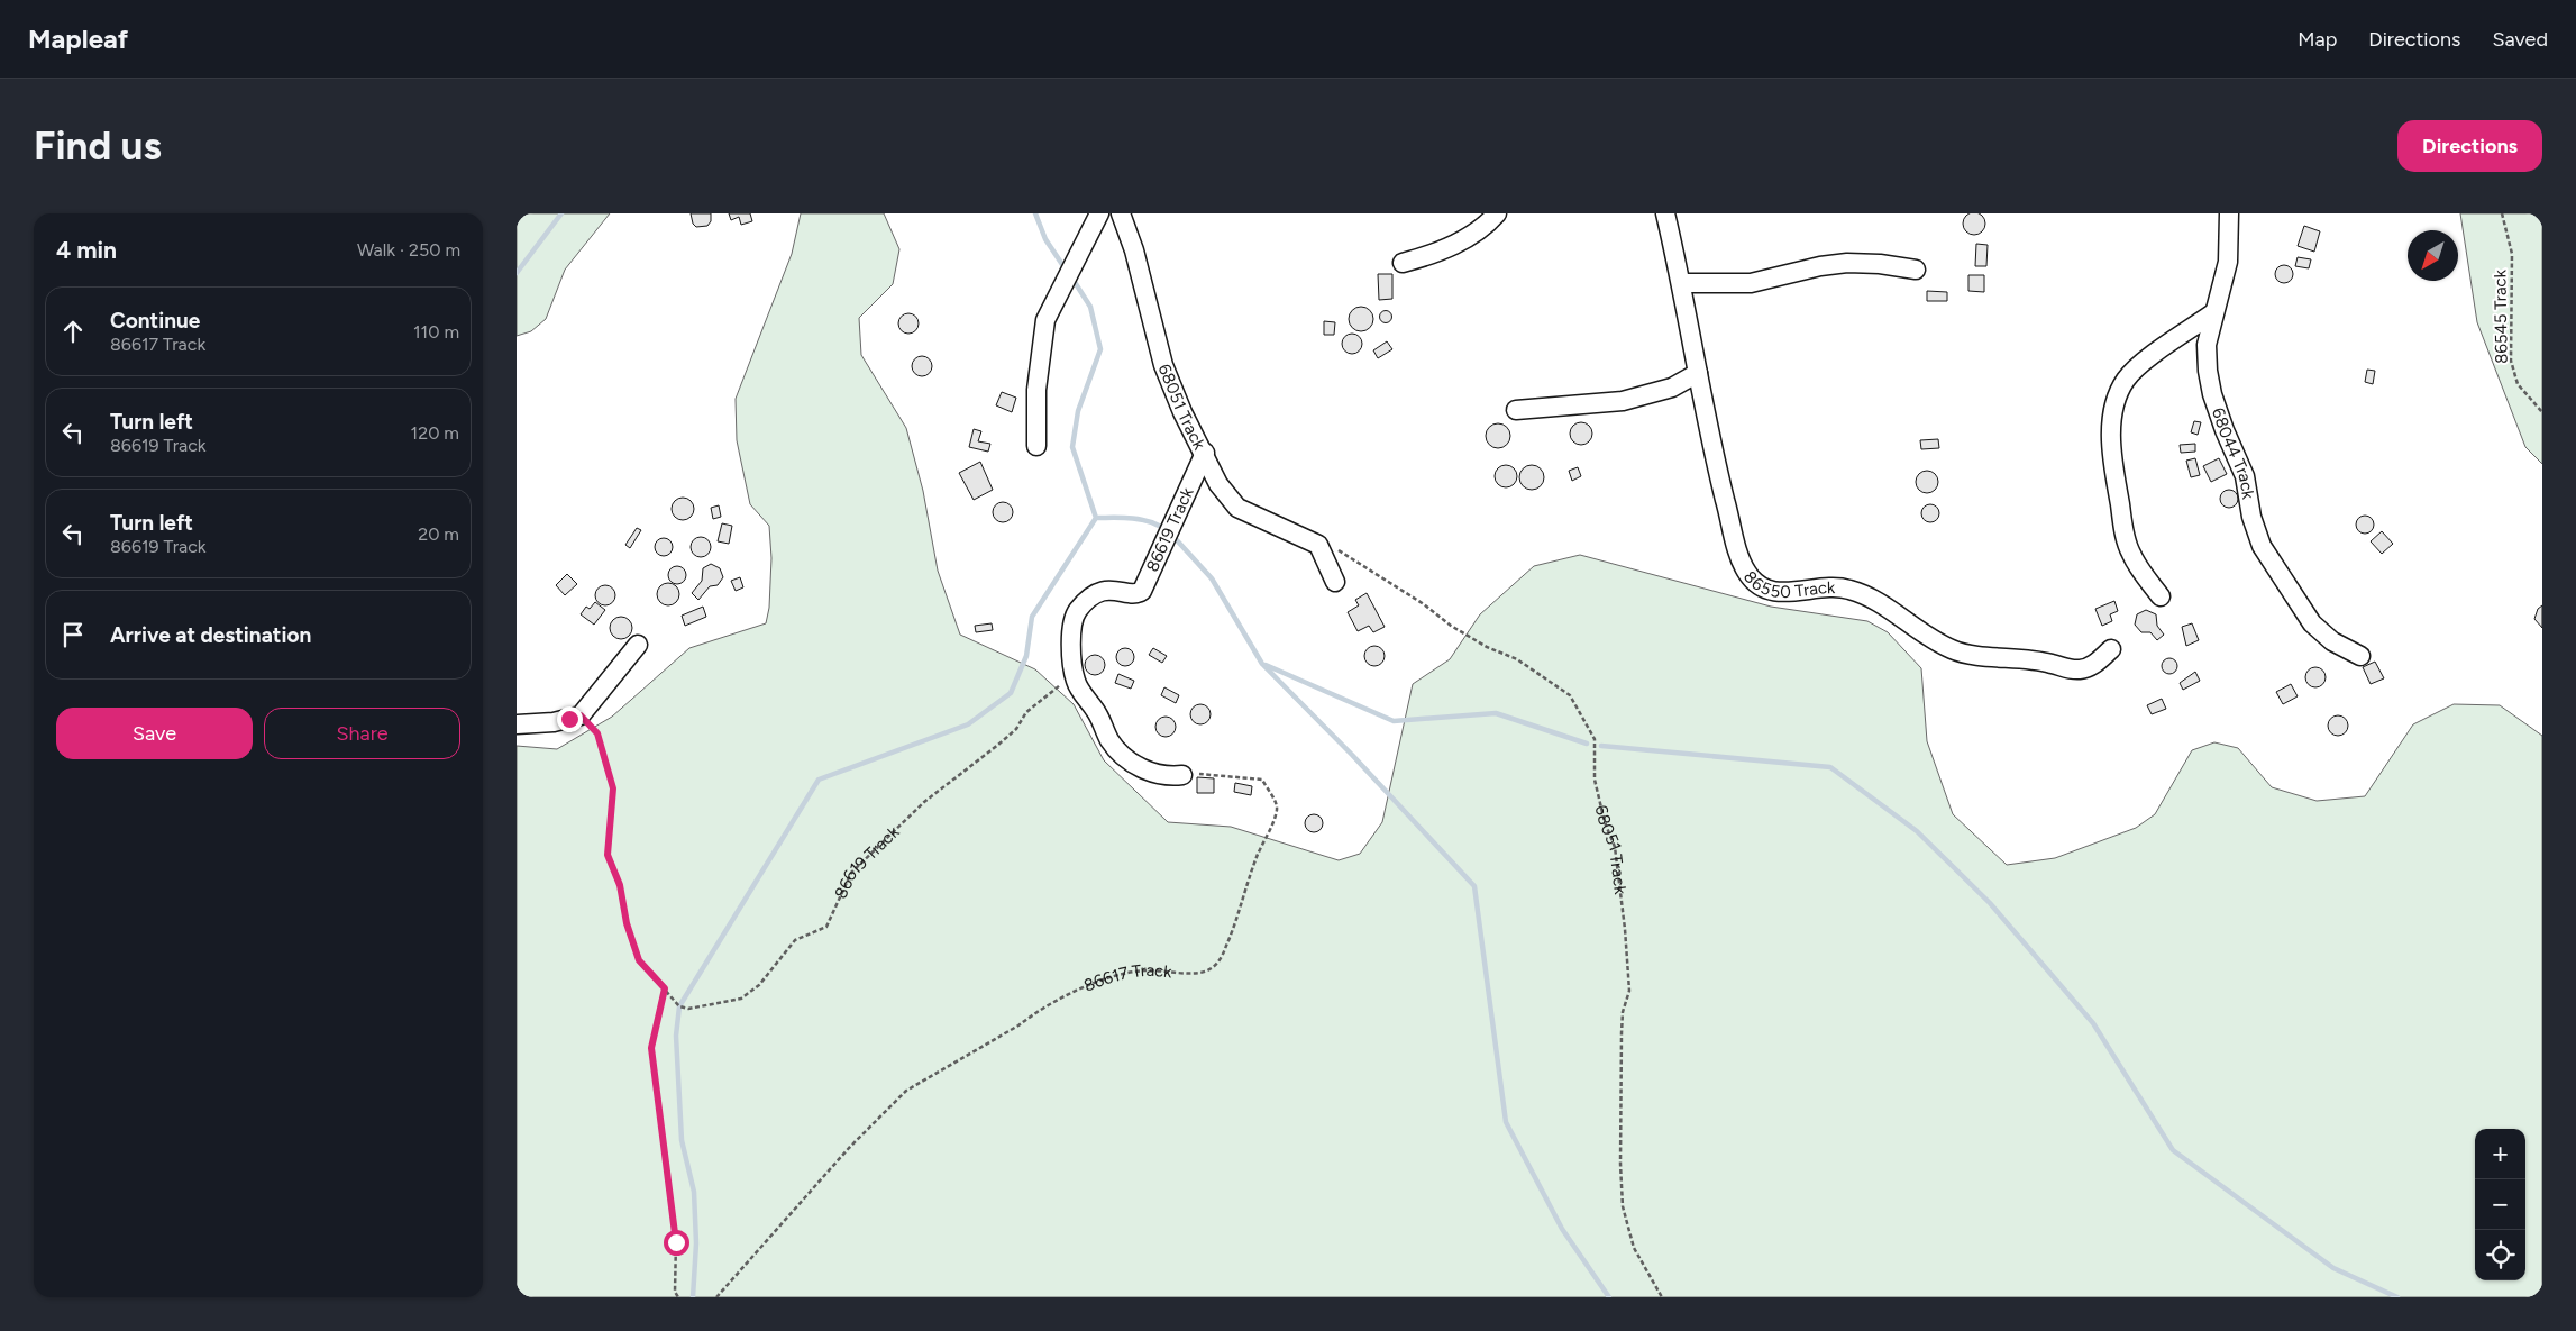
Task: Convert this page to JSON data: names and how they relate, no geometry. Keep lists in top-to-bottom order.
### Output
{
  "streets": {
    "street": [
      "68051 Track",
      "68044 Track",
      "86619 Track",
      "86550 Track"
    ],
    "path": ["86545 Track", "86617 Track"]
  },
  "crossings": [
    ["68051 Track", "86619 Track"]
  ],
  "north": "bottom left",
  "page": {
    "header": "Mapleaf",
    "nav": ["Map", "Directions", "Saved"],
    "buttons": [
      "Directions",
      ["Save", "Share"]
    ],
    "title": "Find us",
    "heading": ["4 min", "Walk · 250 m"],
    "list": [
      ["Continue", "86617 Track", "110 m"],
      ["Turn left", "86619 Track", "120 m"],
      ["Turn left", "86619 Track", "20 m"],
      "Arrive at destination"
    ],
    "map_buttons": ["+", "−"]
  }
}
